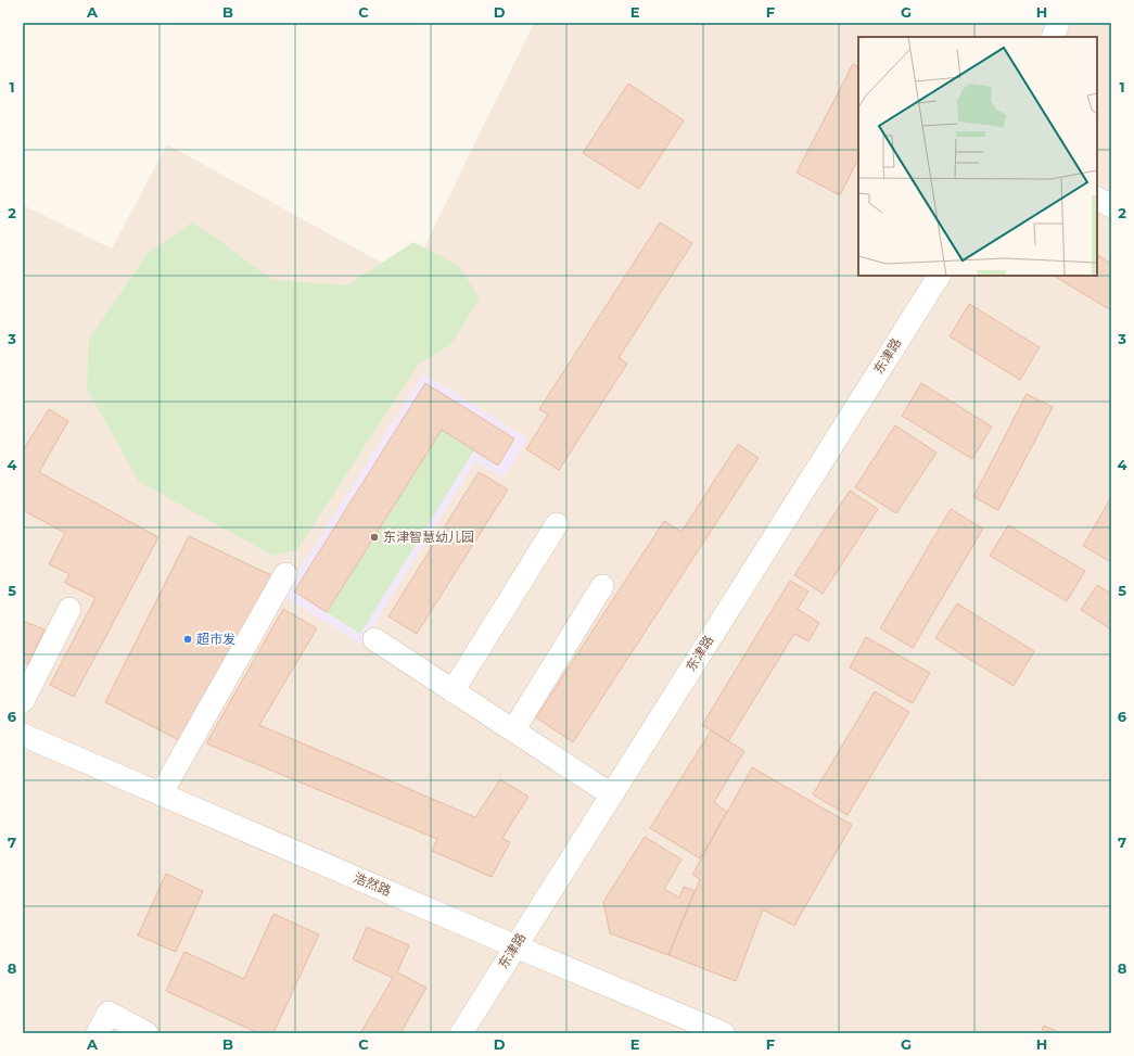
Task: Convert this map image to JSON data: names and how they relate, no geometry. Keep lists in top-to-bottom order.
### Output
{
  "streets": {
    "street": ["东津路", "浩然路"]
  },
  "crossings": [
    ["东津路", "浩然路"]
  ],
  "places": ["东津智慧幼儿园", "超市发"],
  "grid": {
    "columns": [
      "A",
      "B",
      "C",
      "D",
      "E",
      "F",
      "G",
      "H"
    ],
    "rows": [
      "1",
      "2",
      "3",
      "4",
      "5",
      "6",
      "7",
      "8"
    ]
  }
}
